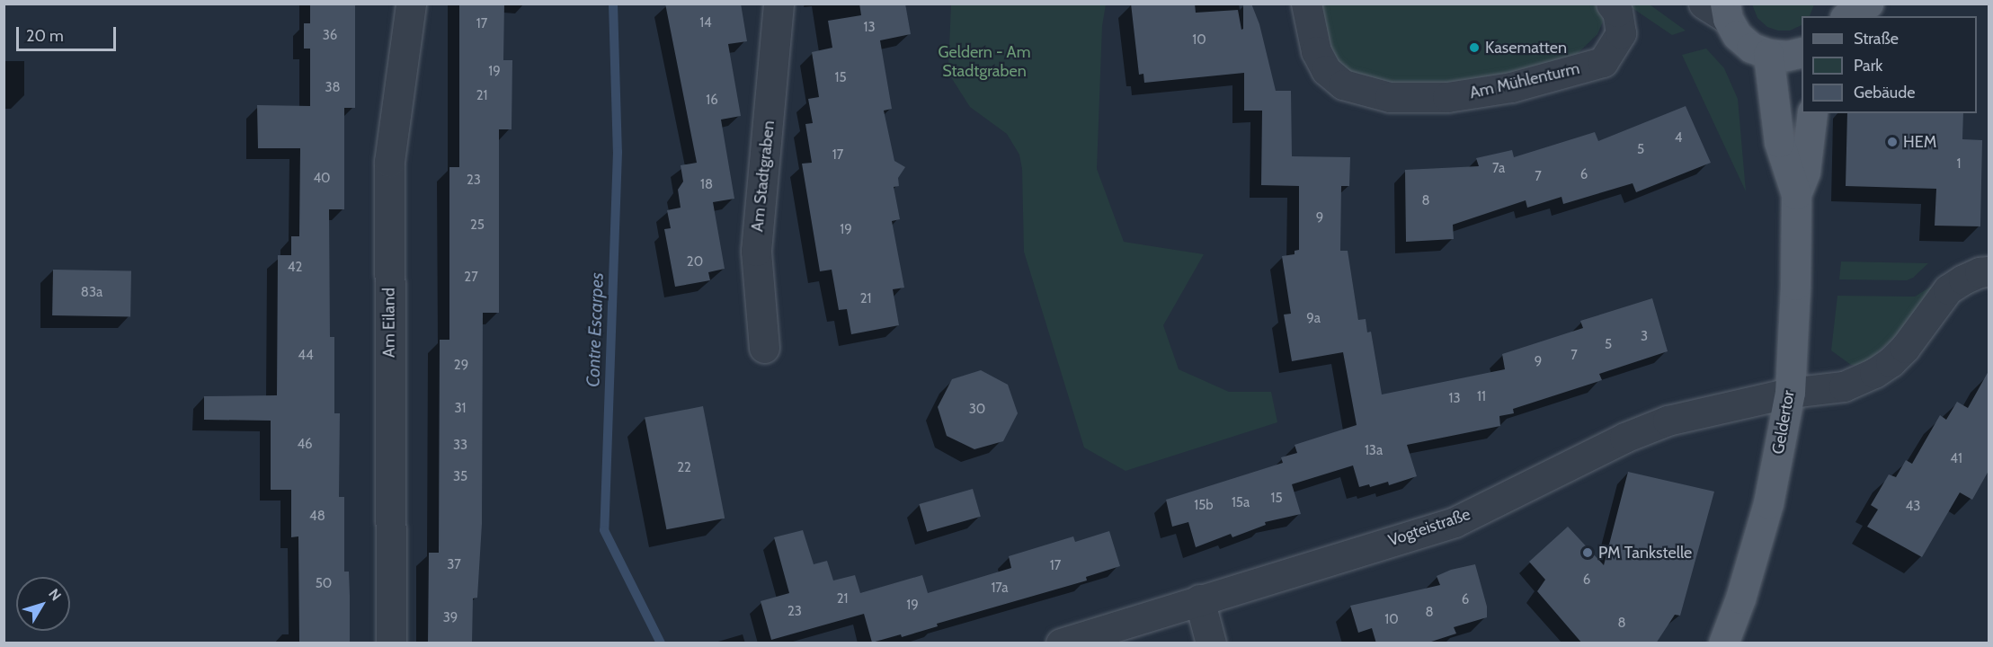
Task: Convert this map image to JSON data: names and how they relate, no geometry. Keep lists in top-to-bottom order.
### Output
{
  "streets": {
    "main road": ["Geldertor"],
    "street": [
      "Am Mühlenturm",
      "Am Stadtgraben",
      "Am Eiland",
      "Vogteistraße"
    ]
  },
  "crossings": [
    ["Geldertor", "Vogteistraße"]
  ],
  "water": ["Contre Escarpes"],
  "parks": ["Geldern - Am Stadtgraben"],
  "places": ["Kasematten", "HEM", "PM Tankstelle"],
  "house_numbers": [
    "14",
    "17",
    "13",
    "36",
    "10",
    "19",
    "15",
    "38",
    "21",
    "16",
    "4",
    "5",
    "17",
    "1",
    "7a",
    "6",
    "7",
    "40",
    "23",
    "18",
    "8",
    "9",
    "25",
    "19",
    "20",
    "42",
    "27",
    "83a",
    "21",
    "9a",
    "3",
    "5",
    "44",
    "7",
    "9",
    "29",
    "11",
    "13",
    "31",
    "30",
    "46",
    "33",
    "13a",
    "41",
    "22",
    "35",
    "15",
    "15a",
    "15b",
    "43",
    "48",
    "37",
    "17",
    "6",
    "50",
    "17a",
    "21",
    "6",
    "19",
    "23",
    "8",
    "39",
    "10",
    "8"
  ],
  "legend": ["Straße", "Park", "Gebäude"],
  "scale_bar": "20 m",
  "north": "top right"
}
